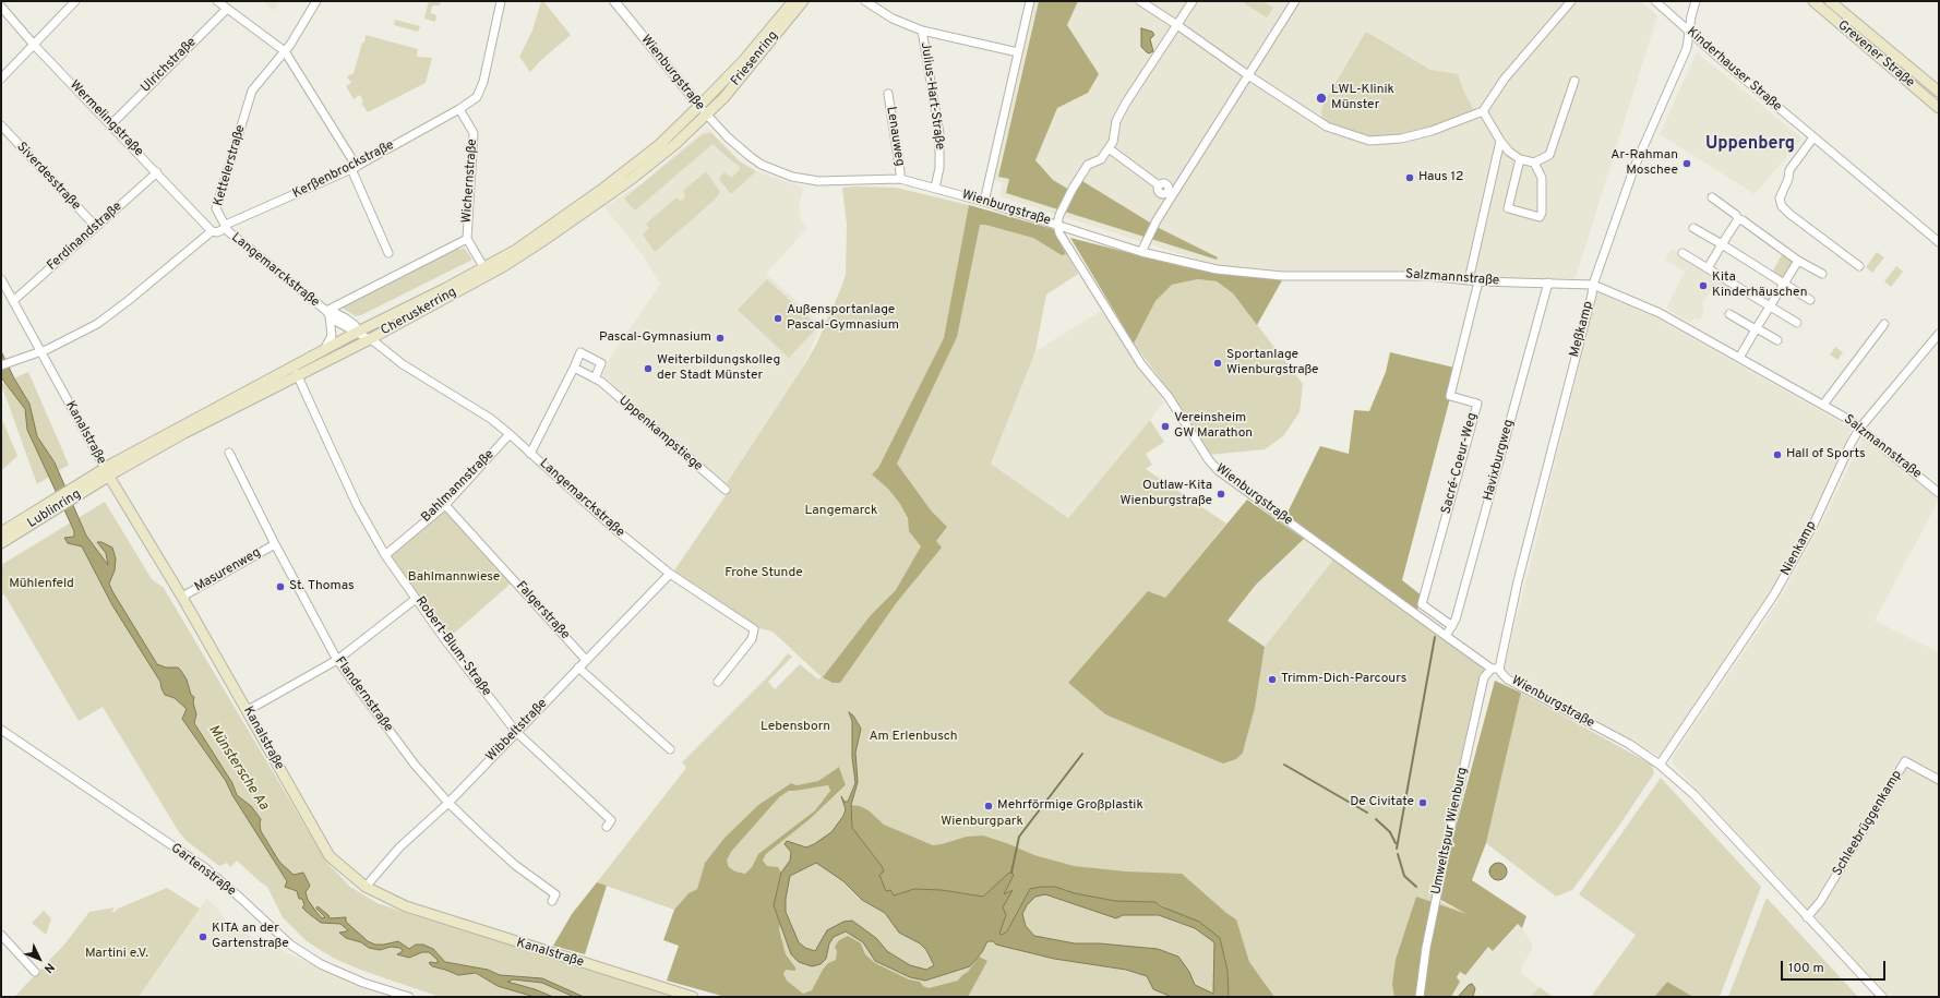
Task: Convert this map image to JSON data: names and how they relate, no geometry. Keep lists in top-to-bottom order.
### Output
{
  "streets": {
    "main road": [
      "Grevener Straße",
      "Friesenring",
      "Cheruskerring",
      "Kanalstraße",
      "Lublinring"
    ],
    "street": [
      "Ulrichstraße",
      "Kinderhauser Straße",
      "Wienburgstraße",
      "Julius-Hart-Straße",
      "Wermelingstraße",
      "Lenauweg",
      "Kettelerstraße",
      "Kerßenbrockstraße",
      "Siverdesstraße",
      "Wichernstraße",
      "Ferdinandstraße",
      "Langemarckstraße",
      "Salzmannstraße",
      "Meßkamp",
      "Uppenkampstiege",
      "Havixburgweg",
      "Sacré-Coeur-Weg",
      "Bahlmannstraße",
      "Nienkamp",
      "Masurenweg",
      "Falgerstraße",
      "Robert-Blum-Straße",
      "Flandernstraße",
      "Wibbeltstraße",
      "Schleebrüggenkamp",
      "Umweltspur Wienburg",
      "Gartenstraße"
    ]
  },
  "crossings": [
    ["Friesenring", "Wienburgstraße"],
    ["Friesenring", "Cheruskerring"],
    ["Ulrichstraße", "Wermelingstraße"],
    ["Kinderhauser Straße", "Meßkamp"],
    ["Wienburgstraße", "Julius-Hart-Straße"],
    ["Wienburgstraße", "Lenauweg"],
    ["Wienburgstraße", "Salzmannstraße"],
    ["Wienburgstraße", "Cheruskerring"],
    ["Wienburgstraße", "Meßkamp"],
    ["Wienburgstraße", "Havixburgweg"],
    ["Wienburgstraße", "Nienkamp"],
    ["Wienburgstraße", "Schleebrüggenkamp"],
    ["Wienburgstraße", "Umweltspur Wienburg"],
    ["Wermelingstraße", "Ferdinandstraße"],
    ["Kettelerstraße", "Kerßenbrockstraße"],
    ["Kettelerstraße", "Langemarckstraße"],
    ["Kerßenbrockstraße", "Wichernstraße"],
    ["Kerßenbrockstraße", "Langemarckstraße"],
    ["Siverdesstraße", "Ferdinandstraße"],
    ["Wichernstraße", "Cheruskerring"],
    ["Ferdinandstraße", "Kanalstraße"],
    ["Langemarckstraße", "Cheruskerring"],
    ["Langemarckstraße", "Bahlmannstraße"],
    ["Langemarckstraße", "Wibbeltstraße"],
    ["Salzmannstraße", "Meßkamp"],
    ["Salzmannstraße", "Havixburgweg"],
    ["Salzmannstraße", "Sacré-Coeur-Weg"],
    ["Salzmannstraße", "Nienkamp"],
    ["Cheruskerring", "Kanalstraße"],
    ["Cheruskerring", "Lublinring"],
    ["Cheruskerring", "Robert-Blum-Straße"],
    ["Meßkamp", "Umweltspur Wienburg"],
    ["Kanalstraße", "Lublinring"],
    ["Kanalstraße", "Masurenweg"],
    ["Kanalstraße", "Wibbeltstraße"],
    ["Havixburgweg", "Sacré-Coeur-Weg"],
    ["Bahlmannstraße", "Falgerstraße"],
    ["Bahlmannstraße", "Robert-Blum-Straße"],
    ["Masurenweg", "Flandernstraße"],
    ["Falgerstraße", "Wibbeltstraße"],
    ["Robert-Blum-Straße", "Wibbeltstraße"],
    ["Flandernstraße", "Wibbeltstraße"]
  ],
  "districts": ["Uppenberg"],
  "water": ["Münstersche Aa"],
  "parks": [
    "Langemarck",
    "Frohe Stunde",
    "Bahlmannwiese",
    "Mühlenfeld",
    "Lebensborn",
    "Am Erlenbusch",
    "Wienburgpark",
    "Martini e.V."
  ],
  "places": [
    "LWL-Klinik Münster",
    "Ar-Rahman Moschee",
    "Haus 12",
    "Kita Kinderhäuschen",
    "Außensportanlage Pascal-Gymnasium",
    "Pascal-Gymnasium",
    "Sportanlage Wienburgstraße",
    "Weiterbildungskolleg der Stadt Münster",
    "Vereinsheim GW Marathon",
    "Hall of Sports",
    "Outlaw-Kita Wienburgstraße",
    "St. Thomas",
    "Trimm-Dich-Parcours",
    "De Civitate",
    "Mehrförmige Großplastik",
    "KITA an der Gartenstraße"
  ],
  "scale_bar": "100 m",
  "north": "bottom right"
}
